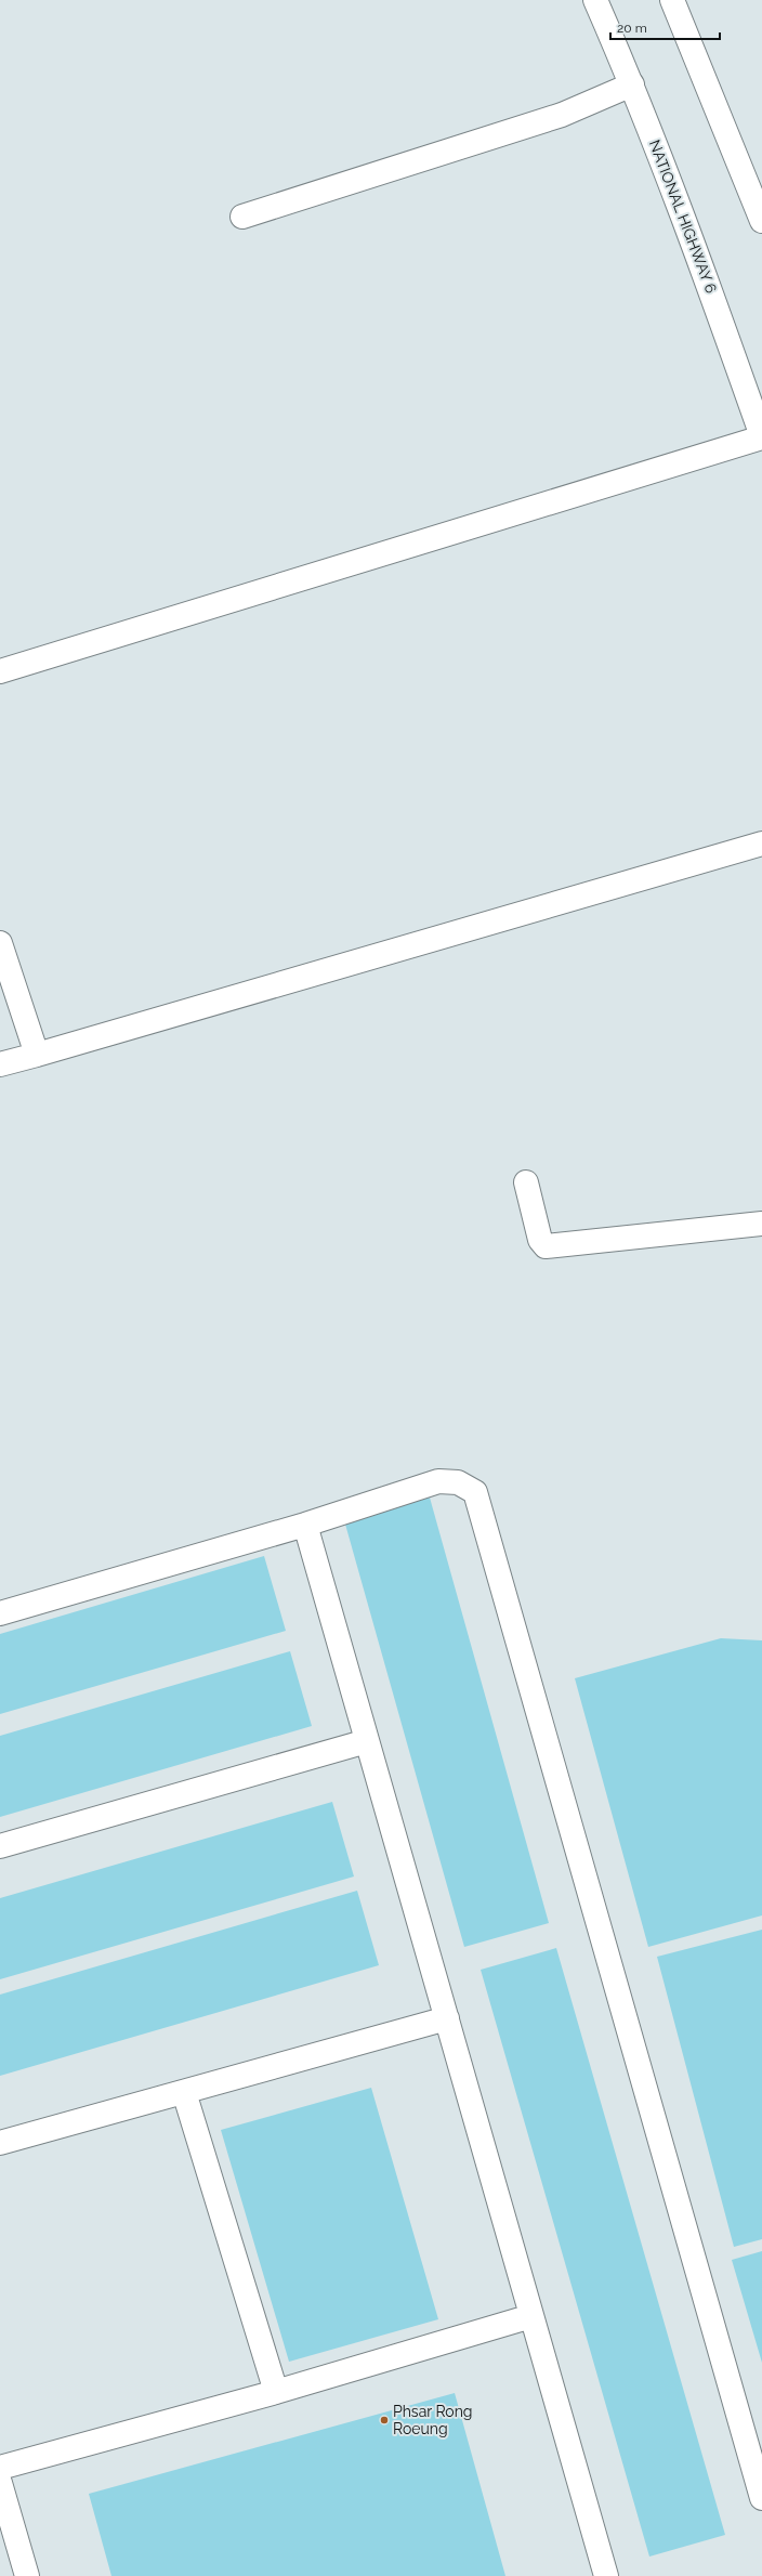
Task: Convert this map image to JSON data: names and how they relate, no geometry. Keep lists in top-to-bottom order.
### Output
{
  "streets": {
    "main road": ["NATIONAL HIGHWAY 6"]
  },
  "places": ["Phsar Rong Roeung"],
  "scale_bar": "20 m"
}
